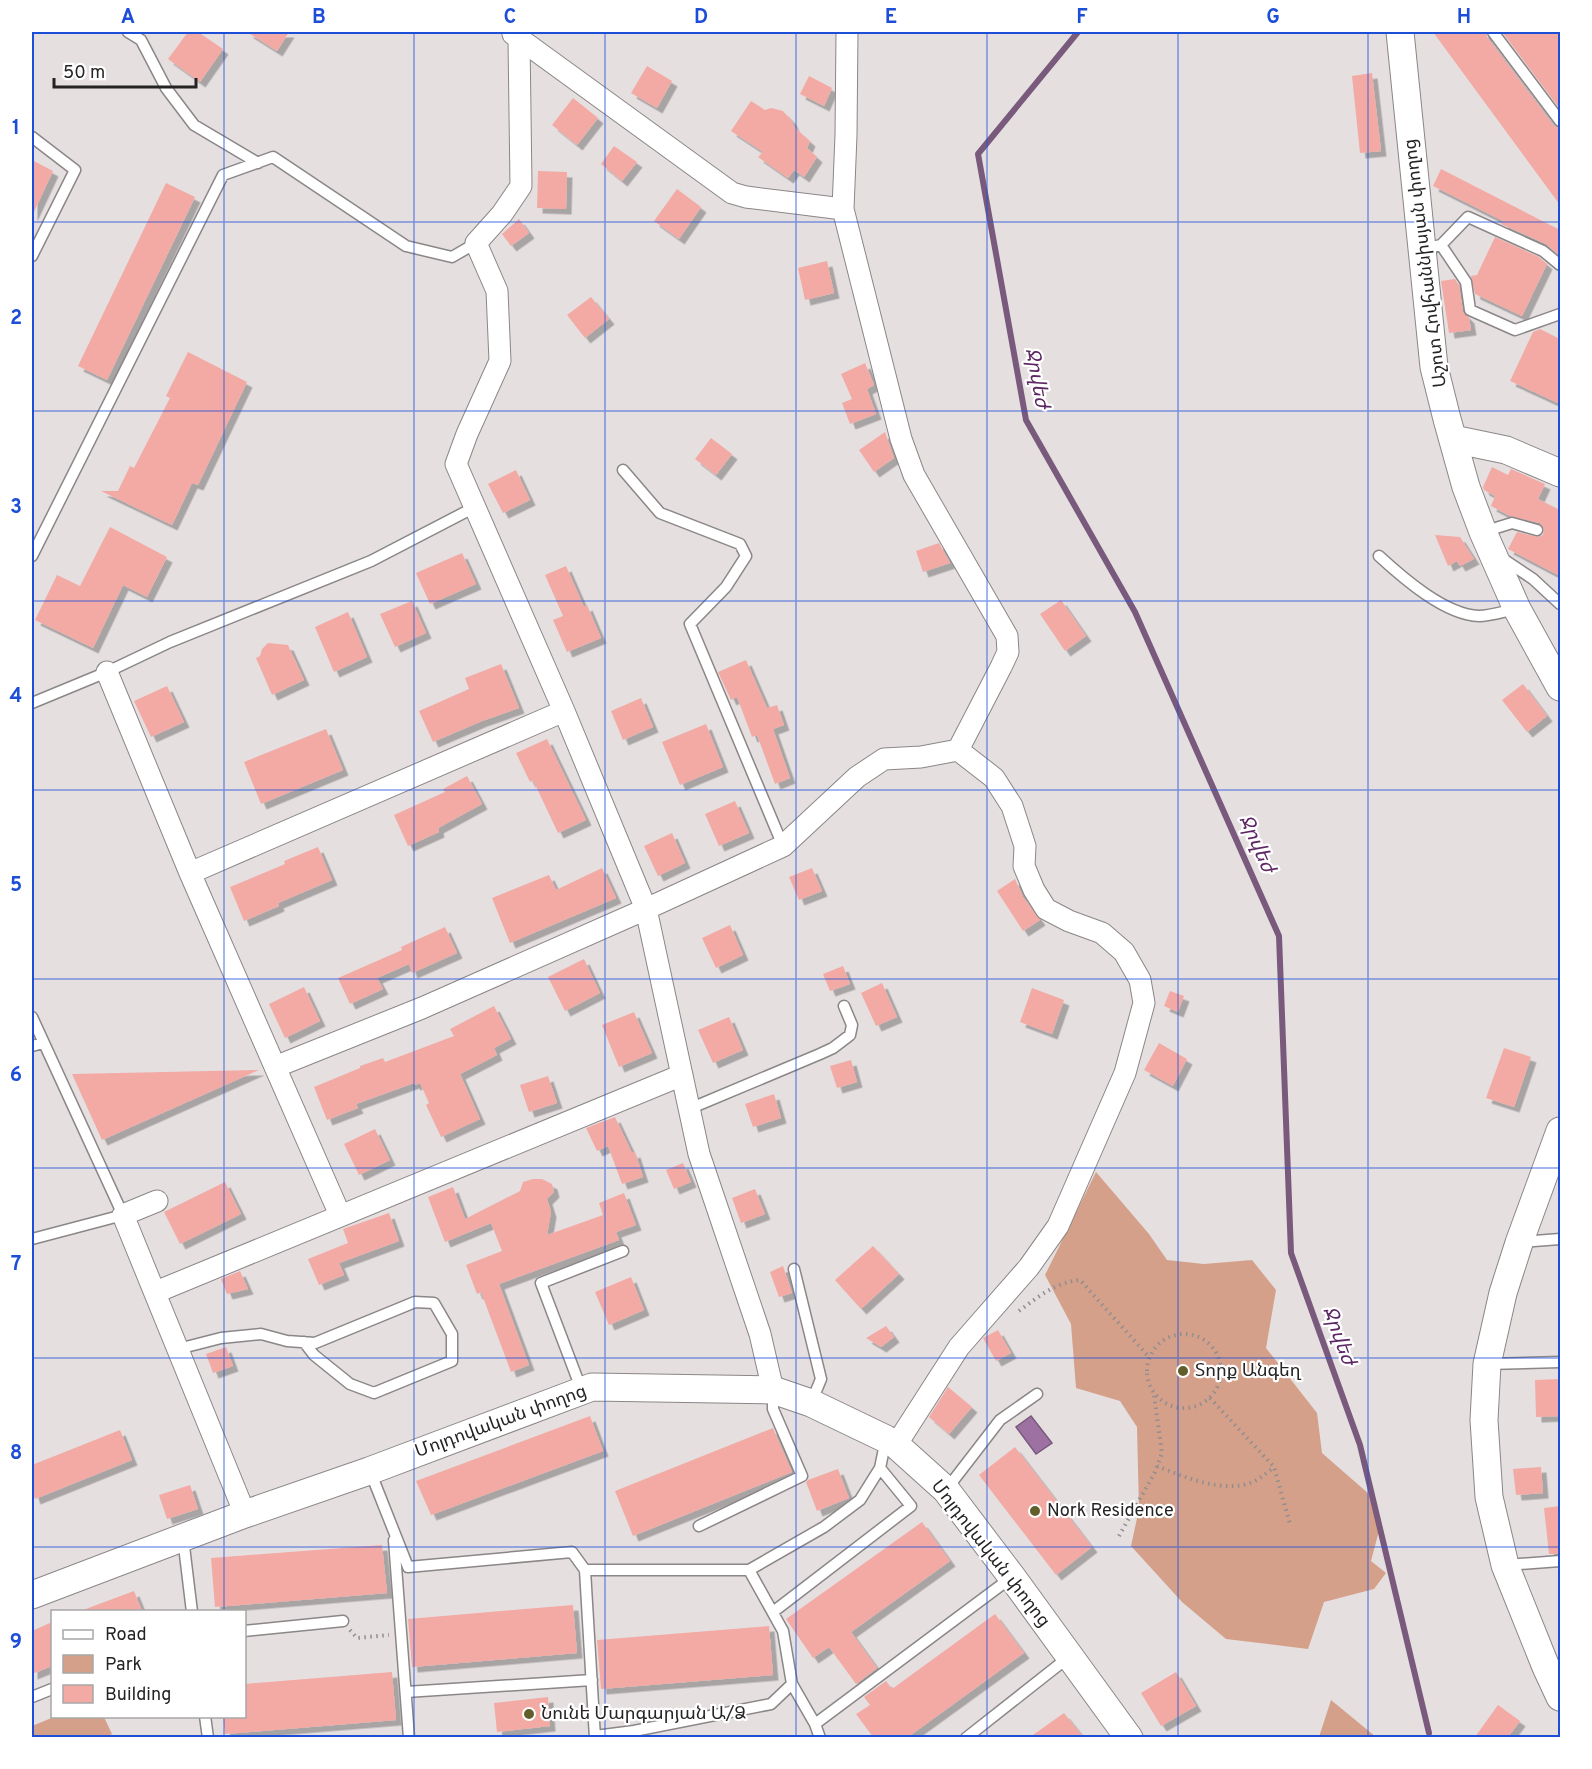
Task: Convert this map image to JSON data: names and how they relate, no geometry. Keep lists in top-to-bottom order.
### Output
{
  "streets": {
    "street": ["Աշոտ Հովհաննիսյան փողոց", "Մոլդովական փողոց"]
  },
  "water": ["Ջրվեժ"],
  "places": ["Տորք Անգեղ", "Nork Residence", "Նունե Մարգարյան Ա/Ձ"],
  "legend": ["Road", "Park", "Building"],
  "scale_bar": "50 m",
  "grid": {
    "columns": [
      "A",
      "B",
      "C",
      "D",
      "E",
      "F",
      "G",
      "H"
    ],
    "rows": [
      "1",
      "2",
      "3",
      "4",
      "5",
      "6",
      "7",
      "8",
      "9"
    ]
  }
}
